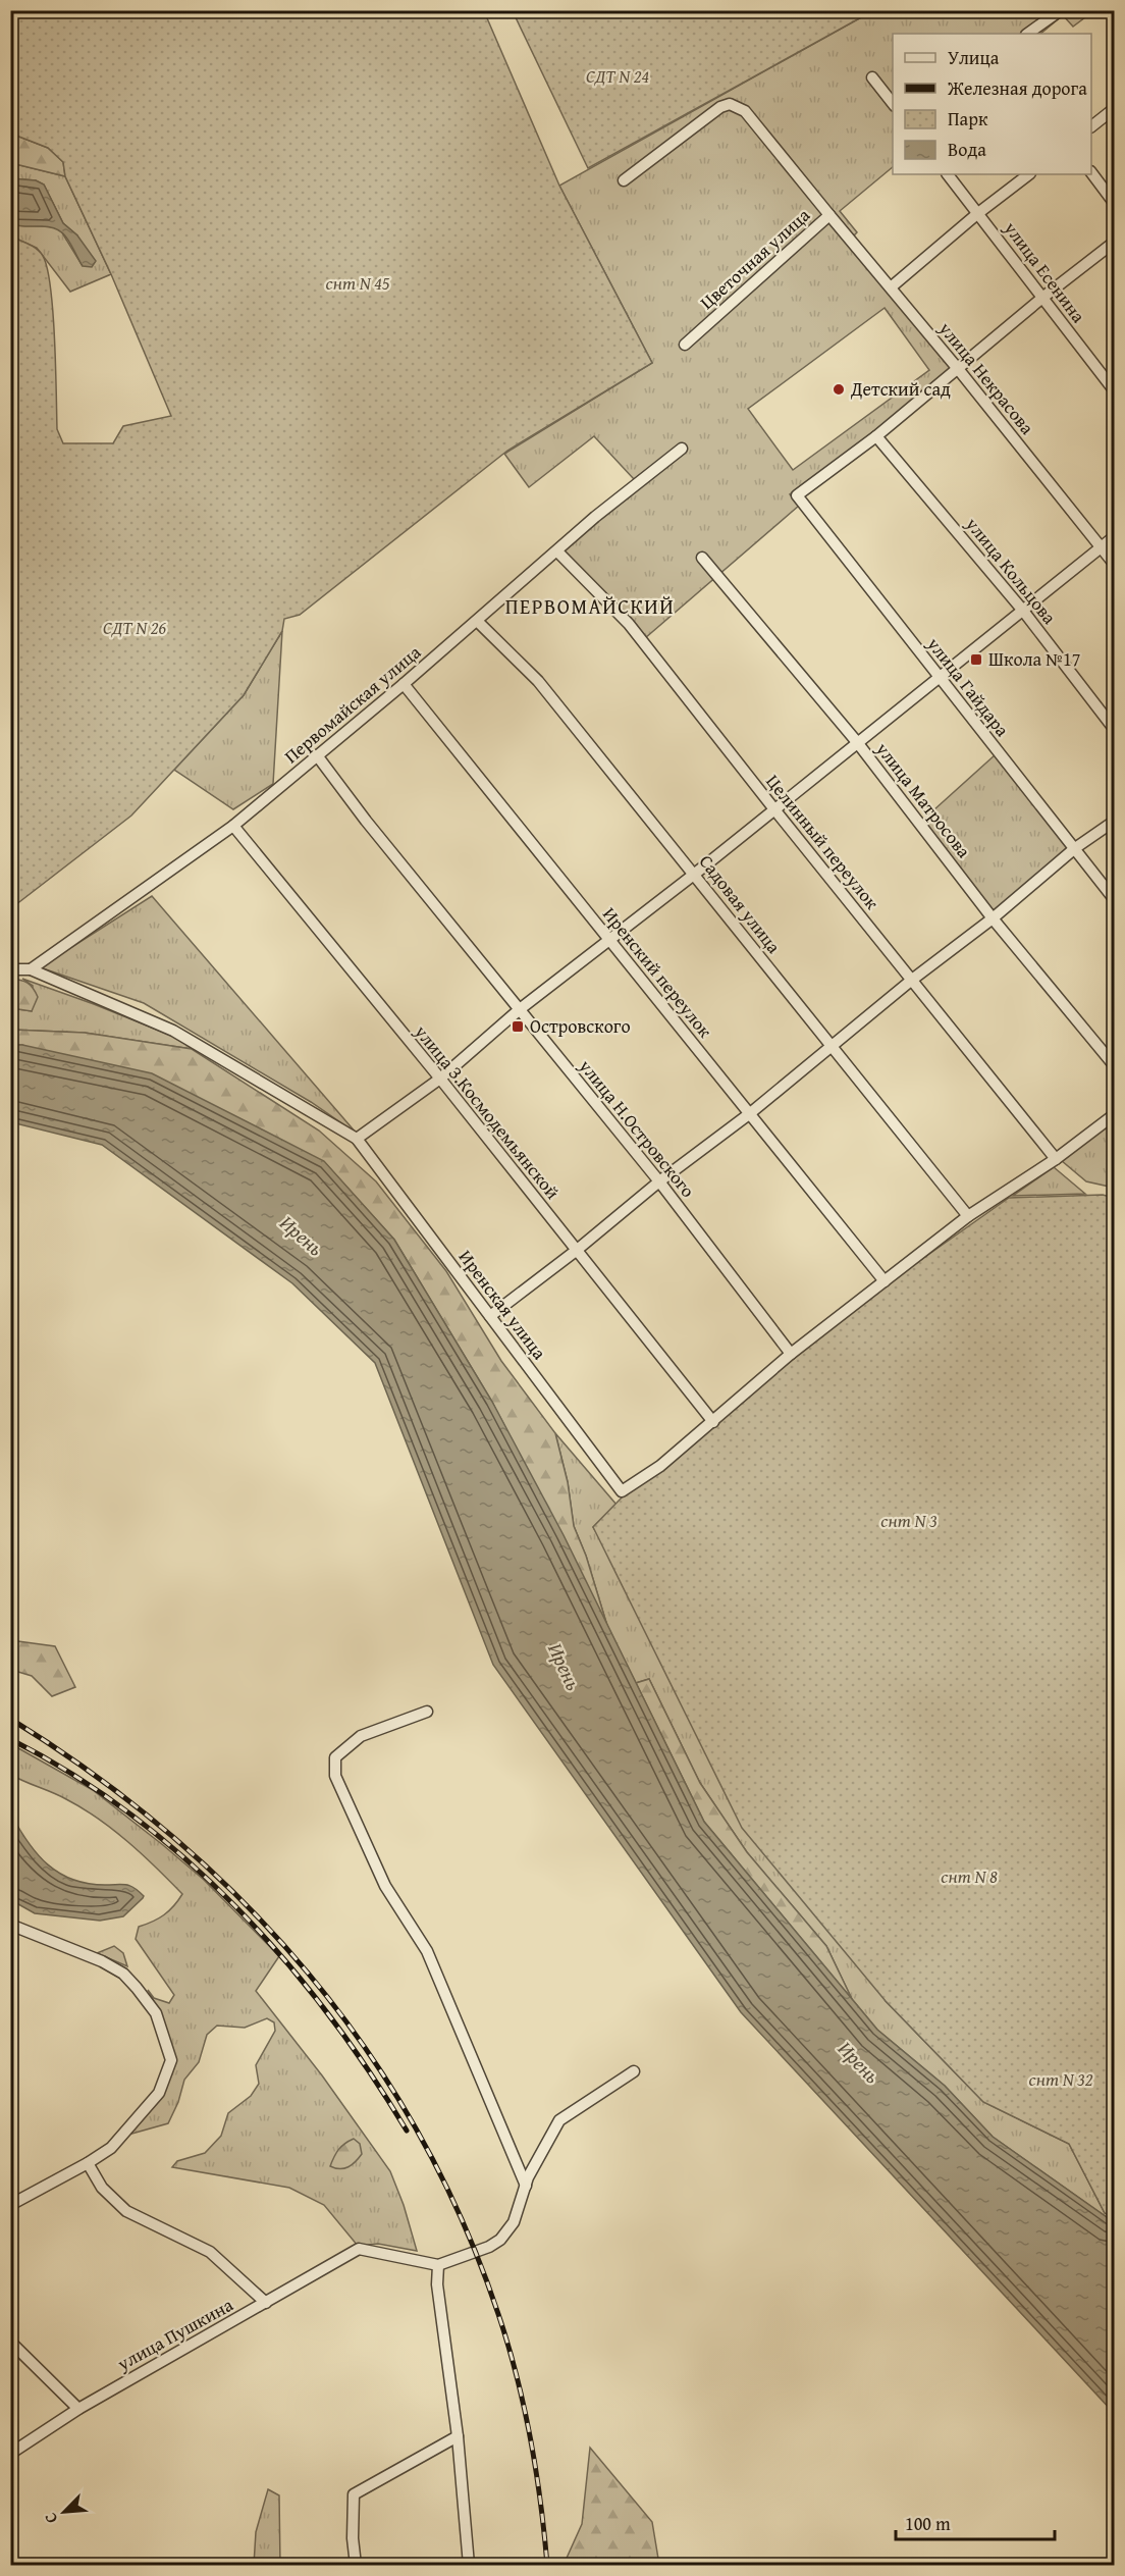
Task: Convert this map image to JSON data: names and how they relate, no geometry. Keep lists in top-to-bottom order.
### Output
{
  "streets": {
    "street": [
      "Цветочная улица",
      "улица Есенина",
      "улица Некрасова",
      "улица Кольцова",
      "улица Гайдара",
      "Первомайская улица",
      "улица Матросова",
      "Целинный переулок",
      "Садовая улица",
      "Иренский переулок",
      "улица З.Космодемьянской",
      "улица Н.Островского",
      "Иренская улица",
      "улица Пушкина"
    ]
  },
  "crossings": [
    ["Цветочная улица", "улица Некрасова"],
    ["улица Кольцова", "улица Гайдара"],
    ["Первомайская улица", "Целинный переулок"],
    ["Первомайская улица", "Садовая улица"],
    ["Первомайская улица", "Иренский переулок"],
    ["Первомайская улица", "улица З.Космодемьянской"],
    ["Первомайская улица", "улица Н.Островского"],
    ["улица З.Космодемьянской", "Иренская улица"]
  ],
  "districts": ["ПЕРВОМАЙСКИЙ"],
  "water": ["Ирень"],
  "parks": [
    "СДТ N 24",
    "снт N 45",
    "СДТ N 26",
    "снт N 3",
    "снт N 8",
    "снт N 32"
  ],
  "places": {
    "other": ["Детский сад"],
    "transit": ["Школа №17", "Островского"]
  },
  "legend": [
    "Улица",
    "Железная дорога",
    "Парк",
    "Вода"
  ],
  "scale_bar": "100 m",
  "north": "bottom left"
}
